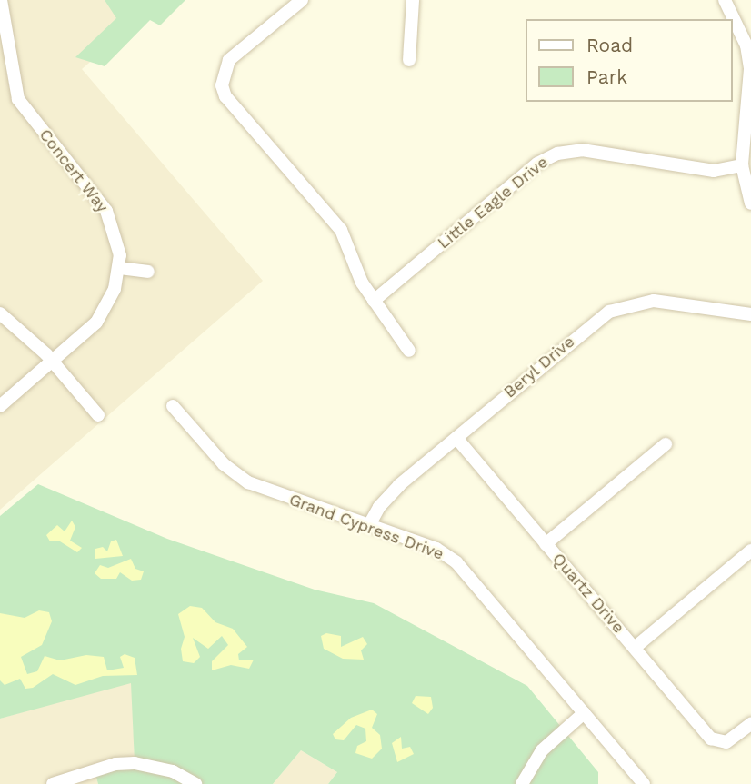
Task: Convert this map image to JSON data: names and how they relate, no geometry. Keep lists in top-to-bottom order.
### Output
{
  "streets": {
    "street": [
      "Concert Way",
      "Little Eagle Drive",
      "Beryl Drive",
      "Grand Cypress Drive",
      "Quartz Drive"
    ]
  },
  "crossings": [
    ["Beryl Drive", "Grand Cypress Drive"],
    ["Beryl Drive", "Quartz Drive"]
  ],
  "legend": ["Road", "Park"]
}
